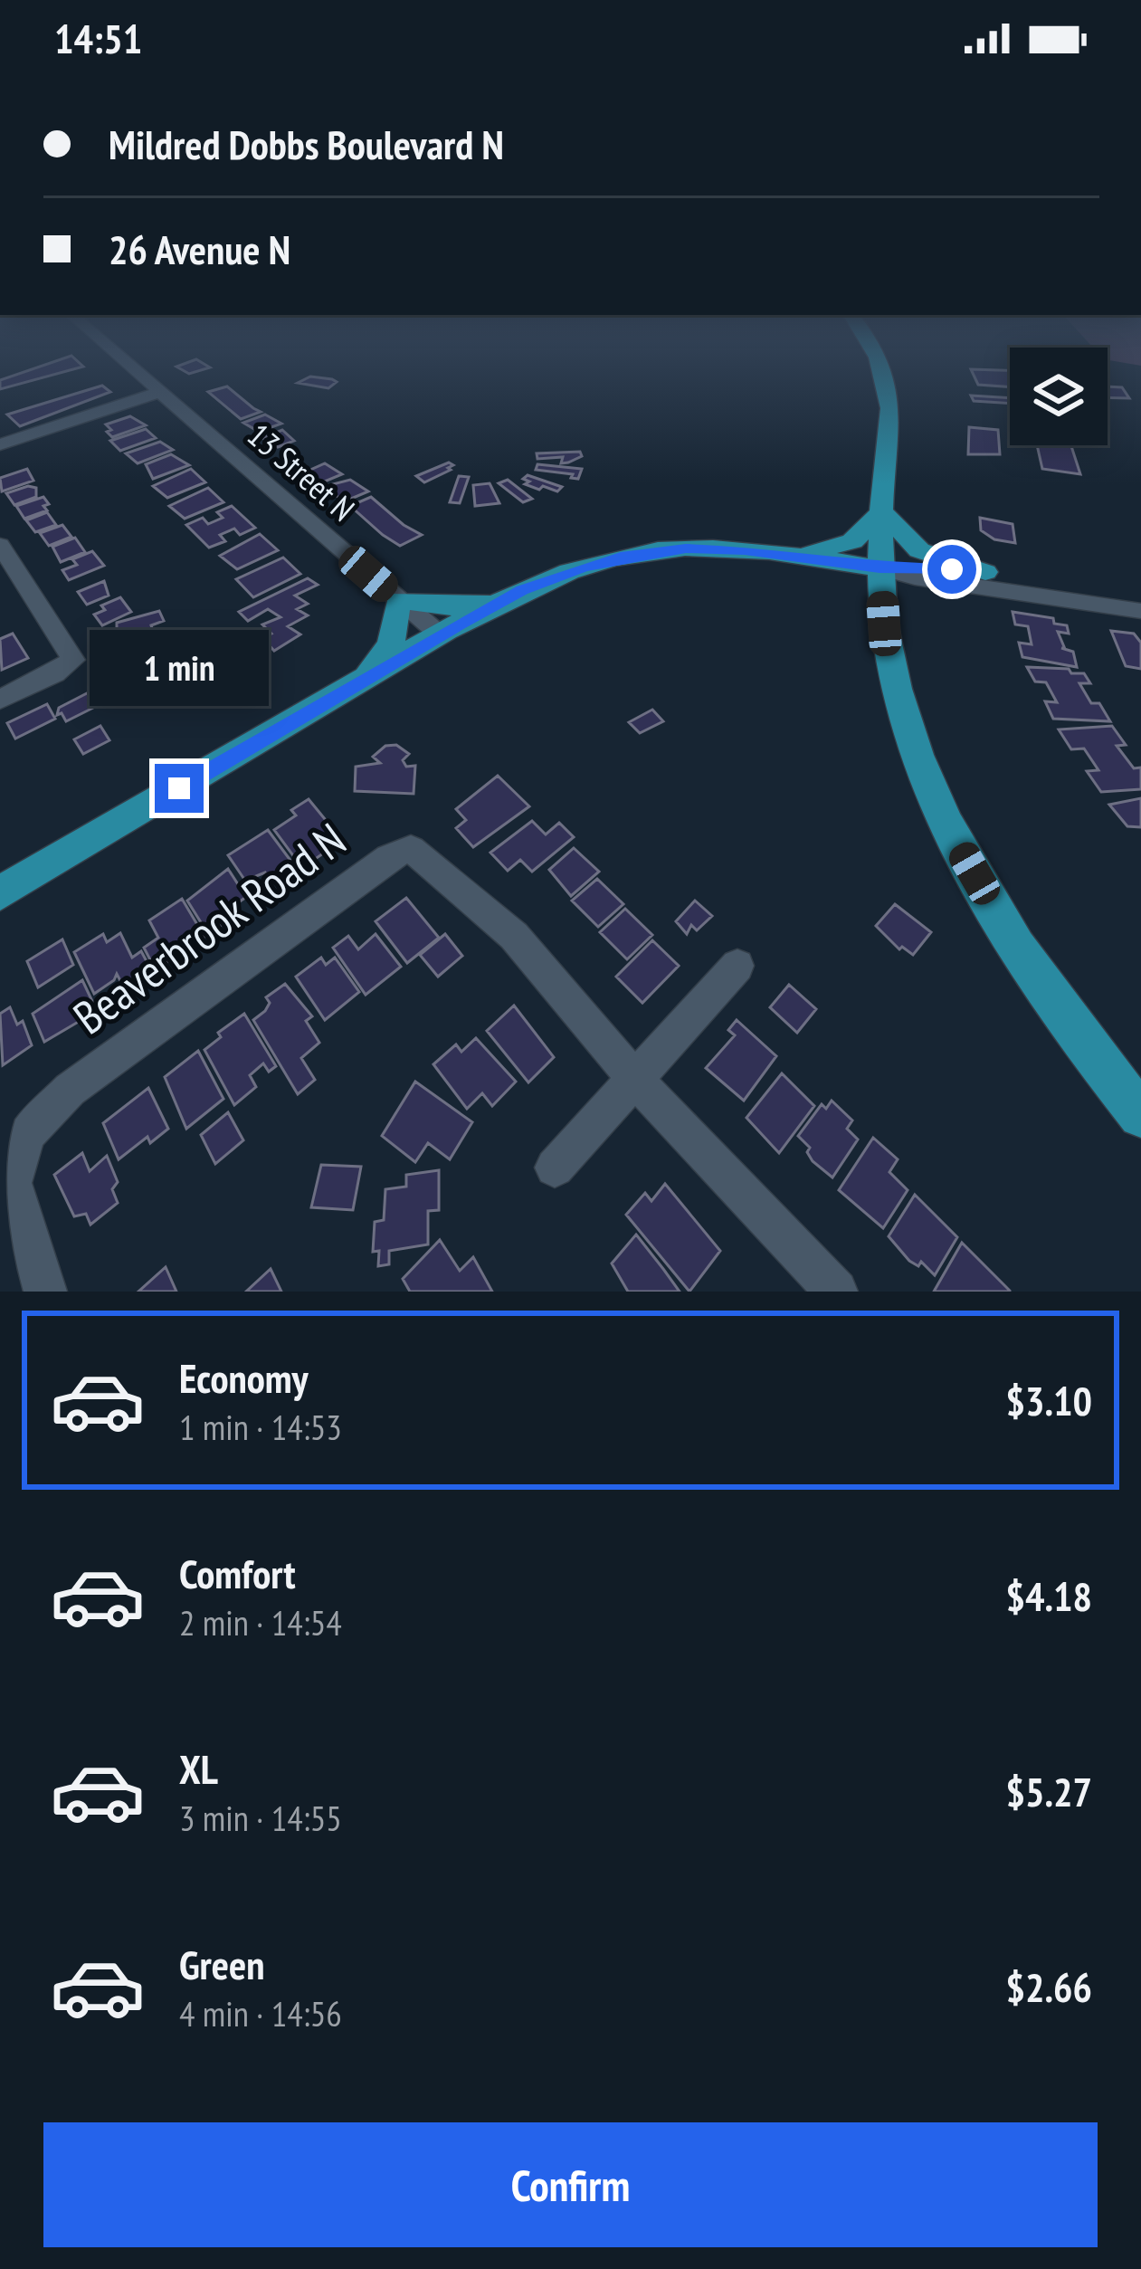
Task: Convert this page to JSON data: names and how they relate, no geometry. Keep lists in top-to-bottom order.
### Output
{
  "streets": {
    "street": ["13 Street N", "Beaverbrook Road N"]
  },
  "page": {
    "status": "14:51",
    "banner": ["Mildred Dobbs Boulevard N", "26 Avenue N"],
    "bubble": "1 min",
    "list": [
      {
        "name": "Economy",
        "note": "1 min · 14:53",
        "value": "$3.10"
      },
      {
        "name": "Comfort",
        "note": "2 min · 14:54",
        "value": "$4.18"
      },
      {
        "name": "XL",
        "note": "3 min · 14:55",
        "value": "$5.27"
      },
      {
        "name": "Green",
        "note": "4 min · 14:56",
        "value": "$2.66"
      }
    ],
    "buttons": "Confirm"
  }
}
